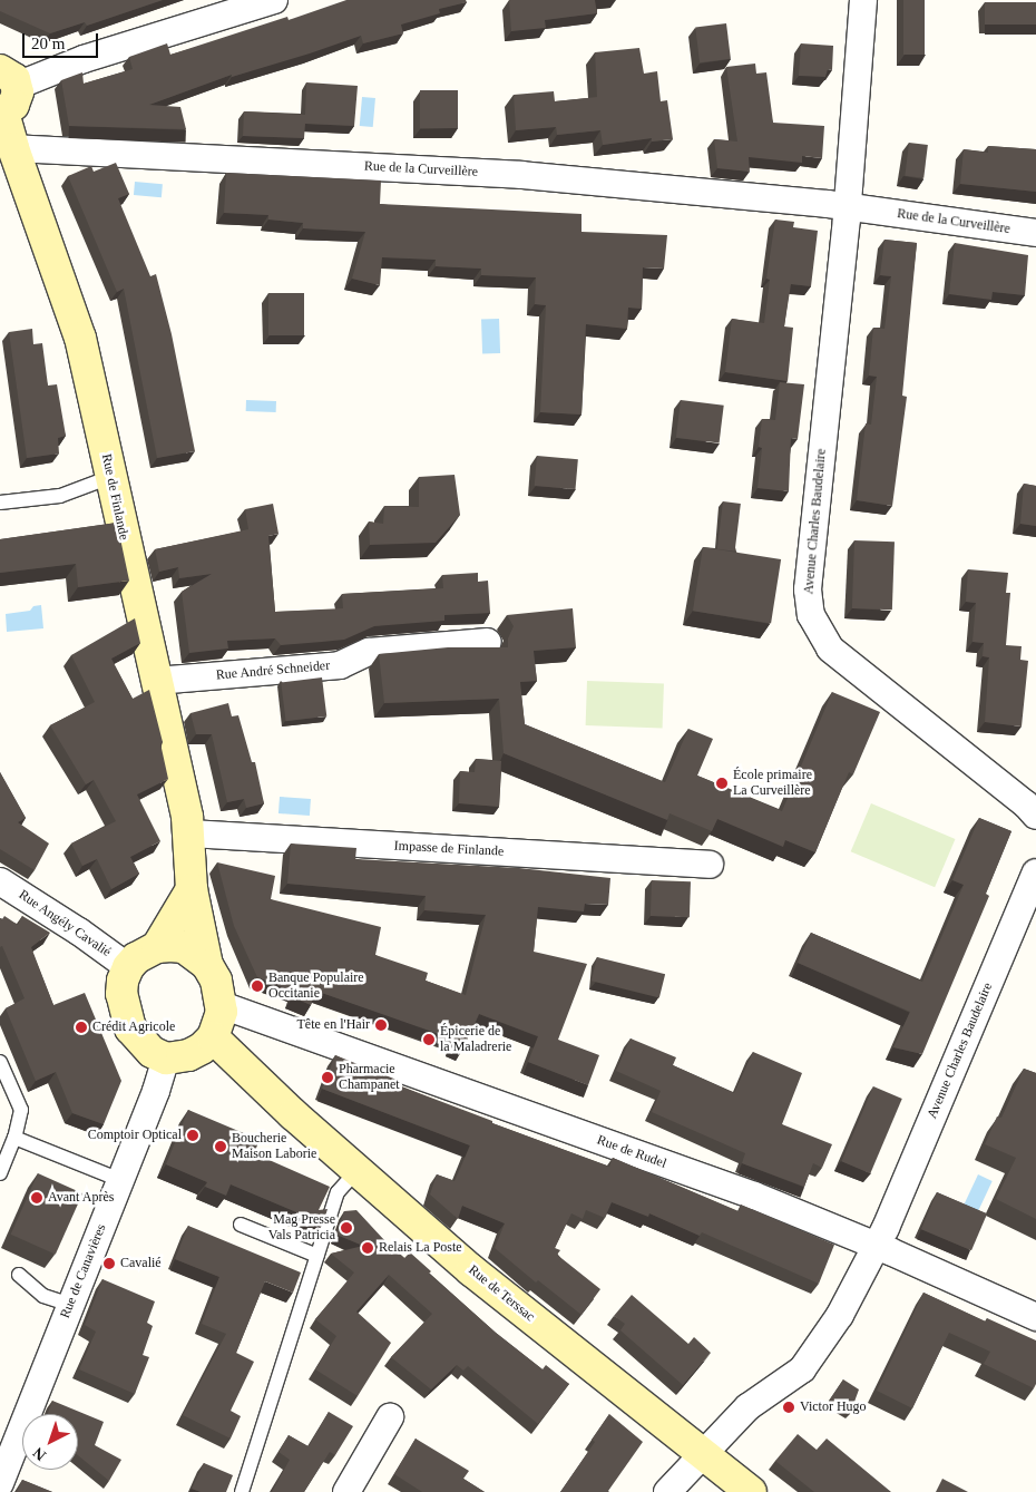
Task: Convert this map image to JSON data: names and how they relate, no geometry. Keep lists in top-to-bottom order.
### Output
{
  "streets": {
    "street": [
      "Rue de la Curveillère",
      "Rue de Finlande",
      "Avenue Charles Baudelaire",
      "Rue André Schneider",
      "Impasse de Finlande",
      "Rue Angély Cavalié",
      "Rue de Rudel",
      "Rue de Canavières",
      "Rue de Terssac"
    ]
  },
  "crossings": [
    ["Rue de la Curveillère", "Rue de Finlande"],
    ["Rue de la Curveillère", "Avenue Charles Baudelaire"],
    ["Rue de Finlande", "Rue André Schneider"],
    ["Rue de Finlande", "Impasse de Finlande"],
    ["Rue de Finlande", "Rue Angély Cavalié"],
    ["Rue de Finlande", "Rue de Rudel"],
    ["Rue de Finlande", "Rue de Canavières"],
    ["Rue de Finlande", "Rue de Terssac"],
    ["Avenue Charles Baudelaire", "Rue de Rudel"],
    ["Avenue Charles Baudelaire", "Rue de Terssac"],
    ["Rue Angély Cavalié", "Rue de Rudel"],
    ["Rue Angély Cavalié", "Rue de Canavières"],
    ["Rue Angély Cavalié", "Rue de Terssac"],
    ["Rue de Rudel", "Rue de Canavières"],
    ["Rue de Rudel", "Rue de Terssac"],
    ["Rue de Canavières", "Rue de Terssac"]
  ],
  "places": [
    "École primaire La Curveillère",
    "Banque Populaire Occitanie",
    "Tête en l'Hair",
    "Crédit Agricole",
    "Épicerie de la Maladrerie",
    "Pharmacie Champanet",
    "Comptoir Optical",
    "Boucherie Maison Laborie",
    "Avant Après",
    "Mag Presse Vals Patricia",
    "Relais La Poste",
    "Cavalié",
    "Victor Hugo"
  ],
  "scale_bar": "20 m",
  "north": "bottom left"
}
